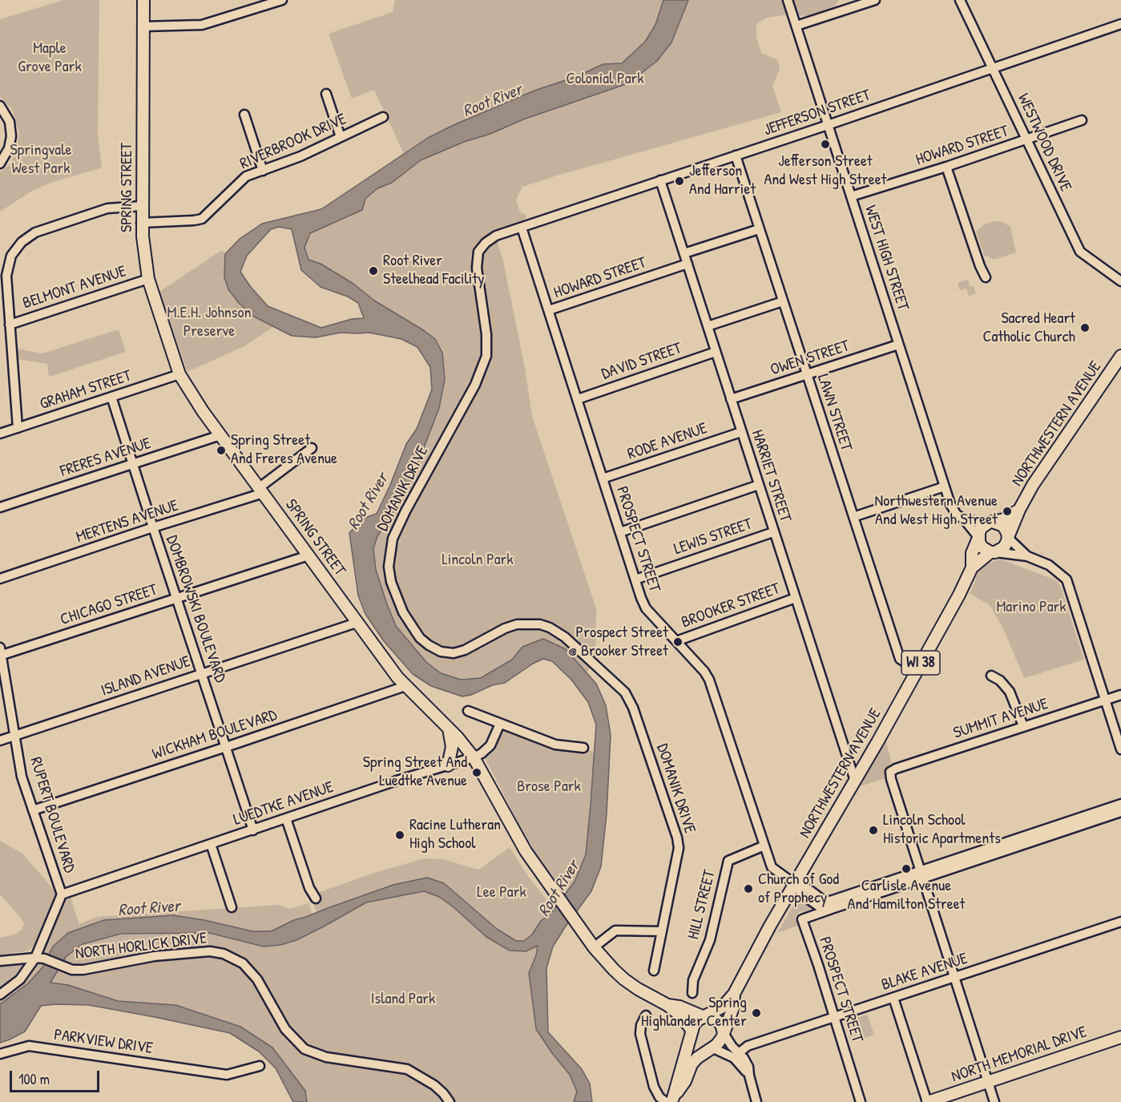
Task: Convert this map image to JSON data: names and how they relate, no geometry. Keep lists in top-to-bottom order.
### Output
{
  "streets": {
    "main road": [
      "SPRING STREET",
      "NORTHWESTERN AVENUE",
      "WI 38",
      "NORTH MEMORIAL DRIVE"
    ],
    "street": [
      "JEFFERSON STREET",
      "RIVERBROOK DRIVE",
      "WESTWOOD DRIVE",
      "HOWARD STREET",
      "WEST HIGH STREET",
      "BELMONT AVENUE",
      "OWEN STREET",
      "DAVID STREET",
      "GRAHAM STREET",
      "LAWN STREET",
      "RODE AVENUE",
      "FRERES AVENUE",
      "HARRIET STREET",
      "DOMANIK DRIVE",
      "MERTENS AVENUE",
      "LEWIS STREET",
      "PROSPECT STREET",
      "CHICAGO STREET",
      "BROOKER STREET",
      "DOMBROWSKI BOULEVARD",
      "ISLAND AVENUE",
      "SUMMIT AVENUE",
      "WICKHAM BOULEVARD",
      "LUEDTKE AVENUE",
      "RUPERT BOULEVARD",
      "HILL STREET",
      "NORTH HORLICK DRIVE",
      "BLAKE AVENUE",
      "PARKVIEW DRIVE"
    ]
  },
  "crossings": [
    ["JEFFERSON STREET", "WESTWOOD DRIVE"],
    ["JEFFERSON STREET", "WEST HIGH STREET"],
    ["JEFFERSON STREET", "LAWN STREET"],
    ["JEFFERSON STREET", "HARRIET STREET"],
    ["JEFFERSON STREET", "DOMANIK DRIVE"],
    ["JEFFERSON STREET", "PROSPECT STREET"],
    ["RIVERBROOK DRIVE", "SPRING STREET"],
    ["WESTWOOD DRIVE", "HOWARD STREET"],
    ["HOWARD STREET", "WEST HIGH STREET"],
    ["HOWARD STREET", "HARRIET STREET"],
    ["HOWARD STREET", "PROSPECT STREET"],
    ["SPRING STREET", "BELMONT AVENUE"],
    ["SPRING STREET", "GRAHAM STREET"],
    ["SPRING STREET", "NORTHWESTERN AVENUE"],
    ["SPRING STREET", "FRERES AVENUE"],
    ["SPRING STREET", "MERTENS AVENUE"],
    ["SPRING STREET", "CHICAGO STREET"],
    ["SPRING STREET", "WI 38"],
    ["SPRING STREET", "ISLAND AVENUE"],
    ["SPRING STREET", "WICKHAM BOULEVARD"],
    ["SPRING STREET", "LUEDTKE AVENUE"],
    ["WEST HIGH STREET", "OWEN STREET"],
    ["WEST HIGH STREET", "NORTHWESTERN AVENUE"],
    ["WEST HIGH STREET", "WI 38"],
    ["OWEN STREET", "LAWN STREET"],
    ["OWEN STREET", "HARRIET STREET"],
    ["DAVID STREET", "HARRIET STREET"],
    ["DAVID STREET", "PROSPECT STREET"],
    ["GRAHAM STREET", "DOMBROWSKI BOULEVARD"],
    ["LAWN STREET", "NORTHWESTERN AVENUE"],
    ["NORTHWESTERN AVENUE", "HARRIET STREET"],
    ["NORTHWESTERN AVENUE", "PROSPECT STREET"],
    ["NORTHWESTERN AVENUE", "WI 38"],
    ["RODE AVENUE", "HARRIET STREET"],
    ["RODE AVENUE", "PROSPECT STREET"],
    ["FRERES AVENUE", "DOMBROWSKI BOULEVARD"],
    ["HARRIET STREET", "LEWIS STREET"],
    ["HARRIET STREET", "BROOKER STREET"],
    ["DOMANIK DRIVE", "PROSPECT STREET"],
    ["MERTENS AVENUE", "DOMBROWSKI BOULEVARD"],
    ["LEWIS STREET", "PROSPECT STREET"],
    ["PROSPECT STREET", "BROOKER STREET"],
    ["PROSPECT STREET", "HILL STREET"],
    ["PROSPECT STREET", "BLAKE AVENUE"],
    ["CHICAGO STREET", "DOMBROWSKI BOULEVARD"],
    ["CHICAGO STREET", "RUPERT BOULEVARD"],
    ["DOMBROWSKI BOULEVARD", "ISLAND AVENUE"],
    ["DOMBROWSKI BOULEVARD", "WICKHAM BOULEVARD"],
    ["DOMBROWSKI BOULEVARD", "LUEDTKE AVENUE"],
    ["ISLAND AVENUE", "RUPERT BOULEVARD"],
    ["WICKHAM BOULEVARD", "RUPERT BOULEVARD"],
    ["LUEDTKE AVENUE", "RUPERT BOULEVARD"],
    ["RUPERT BOULEVARD", "NORTH HORLICK DRIVE"]
  ],
  "water": ["Root River"],
  "parks": [
    "Maple Grove Park",
    "Colonial Park",
    "Springvale West Park",
    "M.E.H. Johnson Preserve",
    "Lincoln Park",
    "Marino Park",
    "Brose Park",
    "Lee Park",
    "Island Park"
  ],
  "places": [
    "Jefferson Street And West High Street",
    "Jefferson And Harriet",
    "Root River Steelhead Facility",
    "Sacred Heart Catholic Church",
    "Spring Street And Freres Avenue",
    "Northwestern Avenue And West High Street",
    "Prospect Street @ Brooker Street",
    "Spring Street And Luedtke Avenue",
    "Lincoln School Historic Apartments",
    "Racine Lutheran High School",
    "Carlisle Avenue And Hamilton Street",
    "Church of God of Prophecy",
    "Spring Highlander Center"
  ],
  "scale_bar": "100 m"
}
